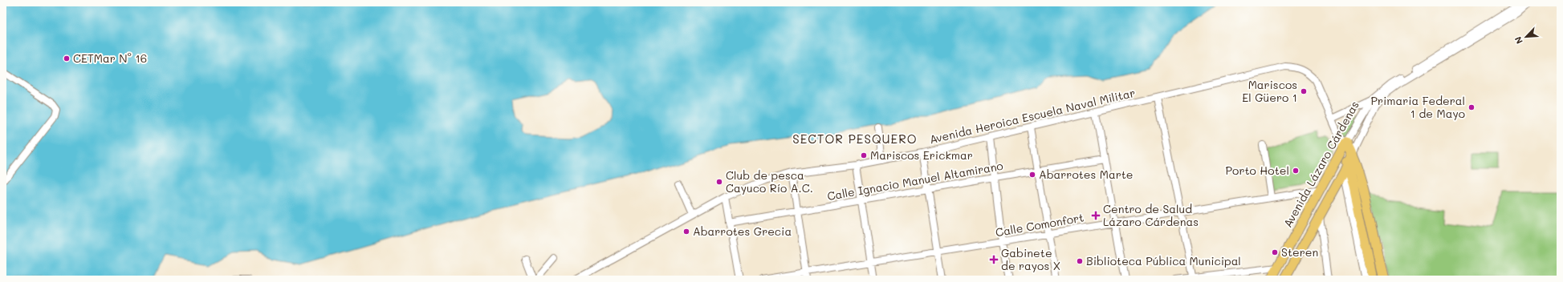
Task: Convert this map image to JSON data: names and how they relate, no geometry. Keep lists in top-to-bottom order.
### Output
{
  "streets": {
    "main road": ["Avenida Lázaro Cárdenas"],
    "street": ["Avenida Heroica Escuela Naval Militar", "Calle Ignacio Manuel Altamirano", "Calle Comonfort"]
  },
  "crossings": [
    ["Avenida Heroica Escuela Naval Militar", "Avenida Lázaro Cárdenas"],
    ["Avenida Lázaro Cárdenas", "Calle Comonfort"]
  ],
  "districts": ["SECTOR PESQUERO"],
  "places": {
    "other": [
      "CETMar N° 16",
      "Mariscos El Güero 1",
      "Primaria Federal 1 de Mayo",
      "Mariscos Erickmar",
      "Porto Hotel",
      "Abarrotes Marte",
      "Club de pesca Cayuco Río A.C.",
      "Abarrotes Grecia",
      "Steren",
      "Biblioteca Pública Municipal"
    ],
    "health": ["Centro de Salud Lázaro Cárdenas", "Gabinete de rayos X"]
  },
  "north": "bottom left"
}
